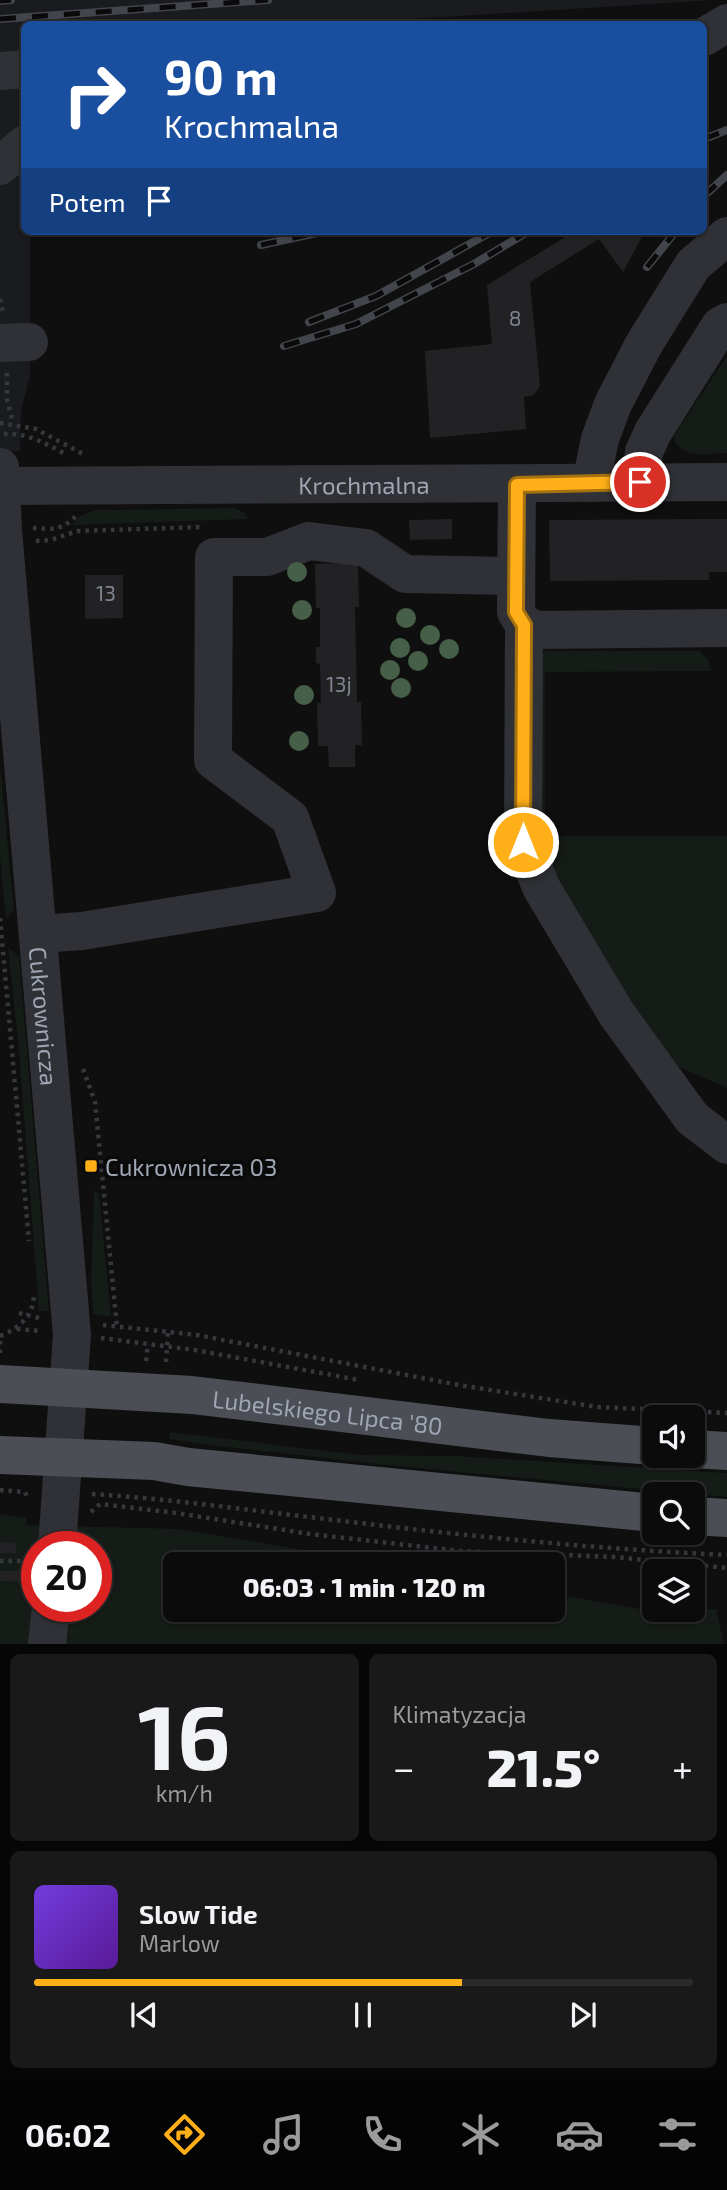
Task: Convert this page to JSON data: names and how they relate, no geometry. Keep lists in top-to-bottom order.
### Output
{
  "streets": {
    "main road": ["Lubelskiego Lipca '80"],
    "street": ["Krochmalna", "Cukrownicza"]
  },
  "crossings": [
    ["Krochmalna", "Cukrownicza"],
    ["Cukrownicza", "Lubelskiego Lipca '80"]
  ],
  "places": {
    "transit": ["Cukrownicza 03"]
  },
  "house_numbers": ["8", "13", "13j"],
  "page": {
    "turn": ["90 m", "Krochmalna"],
    "then": "Potem",
    "limit": "20",
    "trip": "06:03 · 1 min · 120 m",
    "tile": [
      ["16", "km/h"],
      "Klimatyzacja"
    ],
    "heat": ["−", "21.5°", "+"],
    "song": ["Slow Tide", "Marlow"],
    "tabs": "06:02"
  }
}
